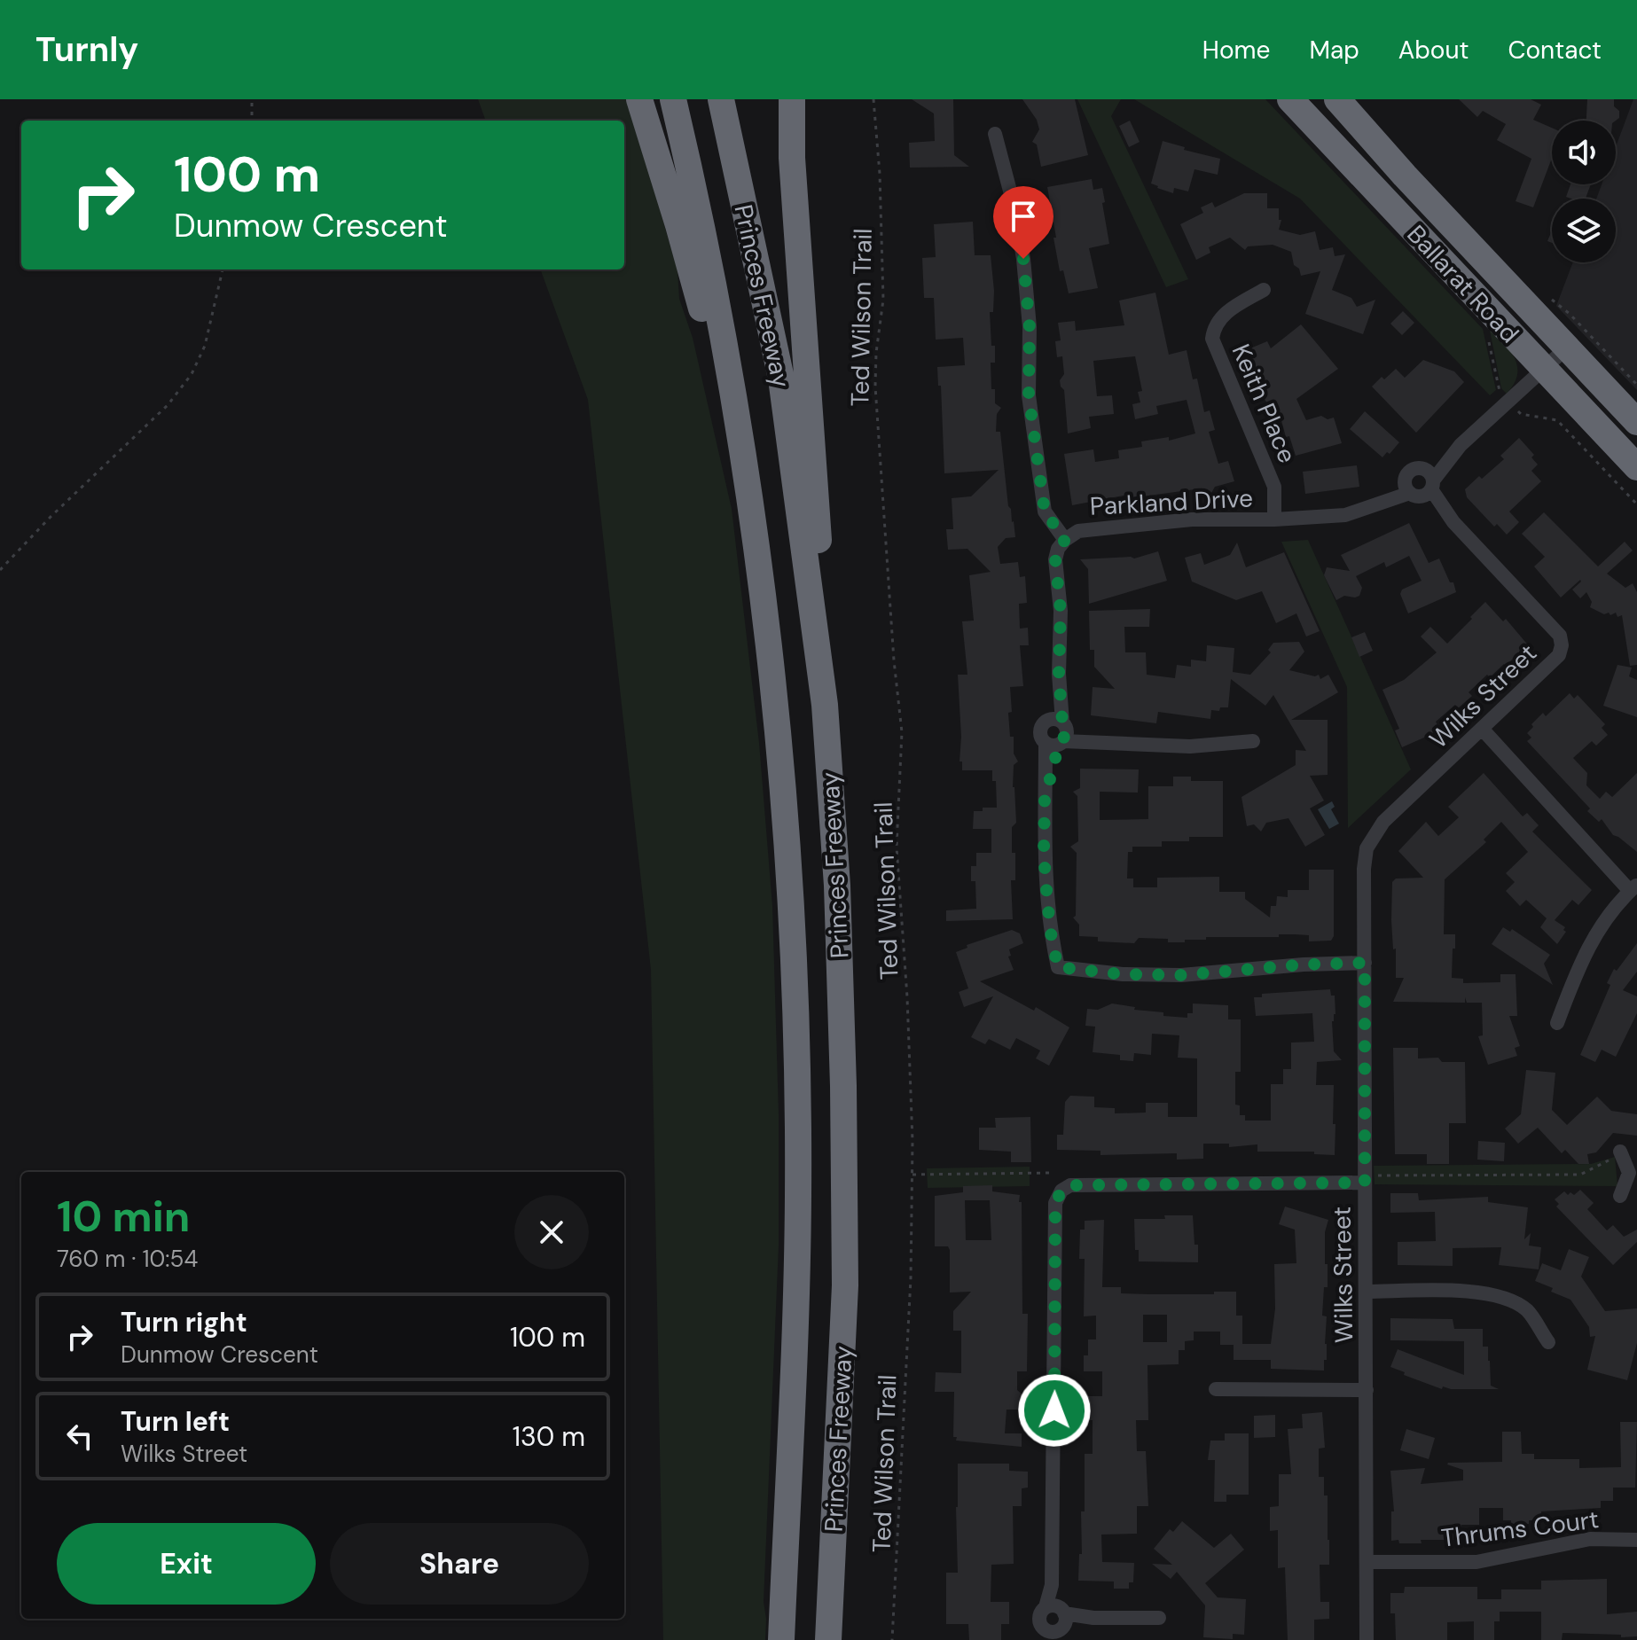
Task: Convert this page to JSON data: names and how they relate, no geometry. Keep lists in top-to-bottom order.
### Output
{
  "streets": {
    "highway": ["Ballarat Road", "Princes Freeway"],
    "street": [
      "Keith Place",
      "Parkland Drive",
      "Wilks Street",
      "Thrums Court"
    ],
    "path": ["Ted Wilson Trail"]
  },
  "crossings": [
    ["Keith Place", "Parkland Drive"],
    ["Parkland Drive", "Wilks Street"],
    ["Wilks Street", "Thrums Court"]
  ],
  "page": {
    "header": "Turnly",
    "nav": [
      "Home",
      "Map",
      "About",
      "Contact"
    ],
    "turn": ["100 m", "Dunmow Crescent"],
    "heading": ["10 min", "760 m · 10:54"],
    "list": [
      {
        "name": "Turn right",
        "note": "Dunmow Crescent",
        "value": "100 m"
      },
      {
        "name": "Turn left",
        "note": "Wilks Street",
        "value": "130 m"
      }
    ],
    "buttons": ["Exit", "Share"]
  }
}
